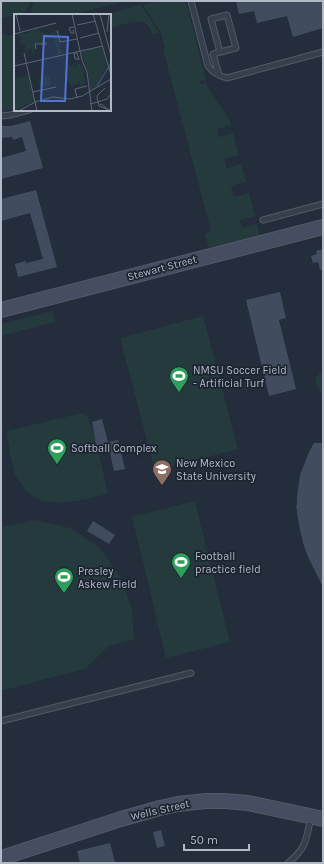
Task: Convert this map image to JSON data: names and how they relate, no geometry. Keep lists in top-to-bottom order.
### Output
{
  "streets": {
    "street": ["Stewart Street", "Wells Street"]
  },
  "places": {
    "sports": [
      "NMSU Soccer Field - Artificial Turf",
      "Softball Complex",
      "Football practice field",
      "Presley Askew Field"
    ],
    "school or university": ["New Mexico State University"]
  },
  "scale_bar": "50 m"
}
